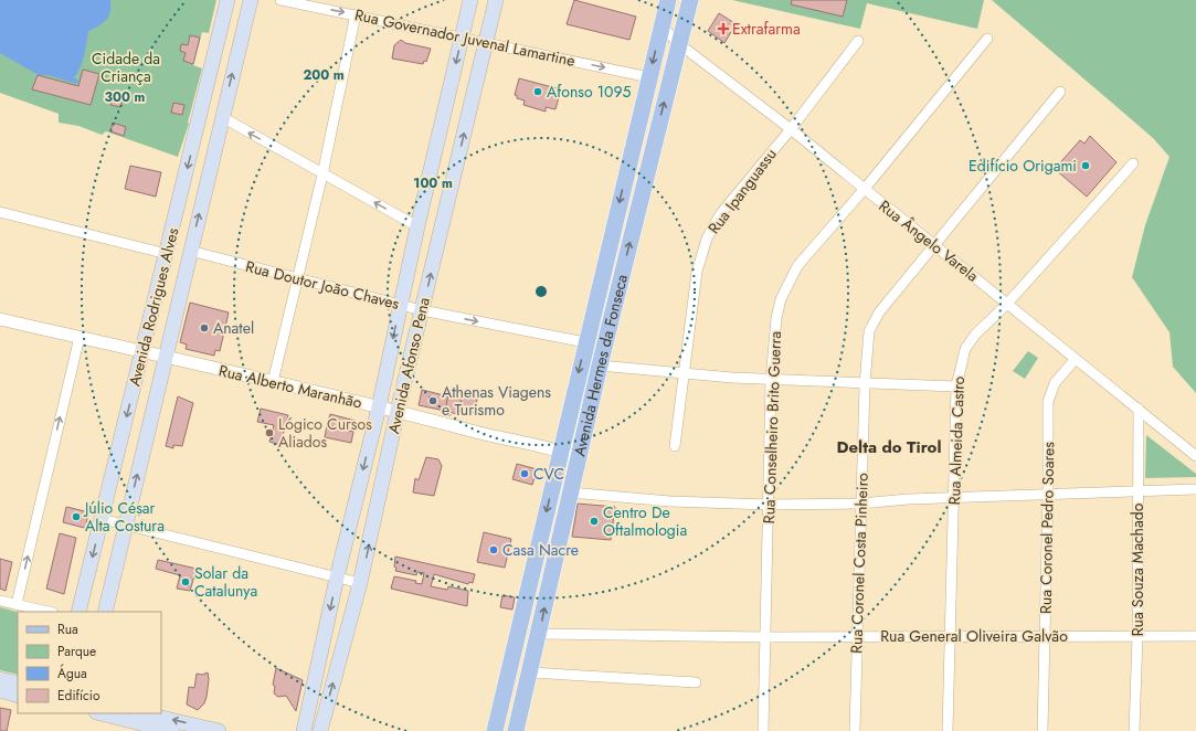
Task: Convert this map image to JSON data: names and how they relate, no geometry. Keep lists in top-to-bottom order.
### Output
{
  "streets": {
    "main road": ["Avenida Rodrigues Alves", "Avenida Hermes da Fonseca", "Avenida Afonso Pena"],
    "street": [
      "Rua Governador Juvenal Lamartine",
      "Rua Ipanguassu",
      "Rua Ângelo Varela",
      "Rua Doutor João Chaves",
      "Rua Alberto Maranhão",
      "Rua Conselheiro Brito Guerra",
      "Rua Almeida Castro",
      "Rua Coronel Pedro Soares",
      "Rua Coronel Costa Pinheiro",
      "Rua Souza Machado",
      "Rua General Oliveira Galvão"
    ]
  },
  "crossings": [
    ["Rua Governador Juvenal Lamartine", "Avenida Hermes da Fonseca"],
    ["Rua Governador Juvenal Lamartine", "Avenida Afonso Pena"],
    ["Rua Ipanguassu", "Rua Ângelo Varela"],
    ["Rua Ângelo Varela", "Avenida Hermes da Fonseca"],
    ["Rua Ângelo Varela", "Rua Conselheiro Brito Guerra"],
    ["Rua Ângelo Varela", "Rua Almeida Castro"],
    ["Rua Ângelo Varela", "Rua Coronel Pedro Soares"],
    ["Rua Ângelo Varela", "Rua Coronel Costa Pinheiro"],
    ["Rua Ângelo Varela", "Rua Souza Machado"],
    ["Rua Doutor João Chaves", "Avenida Rodrigues Alves"],
    ["Rua Doutor João Chaves", "Avenida Hermes da Fonseca"],
    ["Rua Doutor João Chaves", "Avenida Afonso Pena"],
    ["Avenida Rodrigues Alves", "Rua Alberto Maranhão"],
    ["Avenida Hermes da Fonseca", "Rua Alberto Maranhão"],
    ["Avenida Hermes da Fonseca", "Rua General Oliveira Galvão"],
    ["Avenida Afonso Pena", "Rua Alberto Maranhão"],
    ["Rua Conselheiro Brito Guerra", "Rua General Oliveira Galvão"],
    ["Rua Almeida Castro", "Rua General Oliveira Galvão"],
    ["Rua Coronel Pedro Soares", "Rua General Oliveira Galvão"],
    ["Rua Coronel Costa Pinheiro", "Rua General Oliveira Galvão"],
    ["Rua Souza Machado", "Rua General Oliveira Galvão"]
  ],
  "one_way": ["Rua Governador Juvenal Lamartine", "Rua Doutor João Chaves"],
  "districts": ["Delta do Tirol"],
  "parks": ["Cidade da Criança"],
  "places": {
    "health": ["Extrafarma"],
    "other": [
      "Afonso 1095",
      "Edifício Origami",
      "Anatel",
      "Athenas Viagens e Turismo",
      "Lógico Cursos Aliados",
      "CVC",
      "Júlio César Alta Costura",
      "Centro De Oftalmologia",
      "Casa Nacre",
      "Solar da Catalunya"
    ]
  },
  "legend": [
    "Rua",
    "Parque",
    "Água",
    "Edifício"
  ],
  "rings": ["200 m", "300 m", "100 m"]
}
